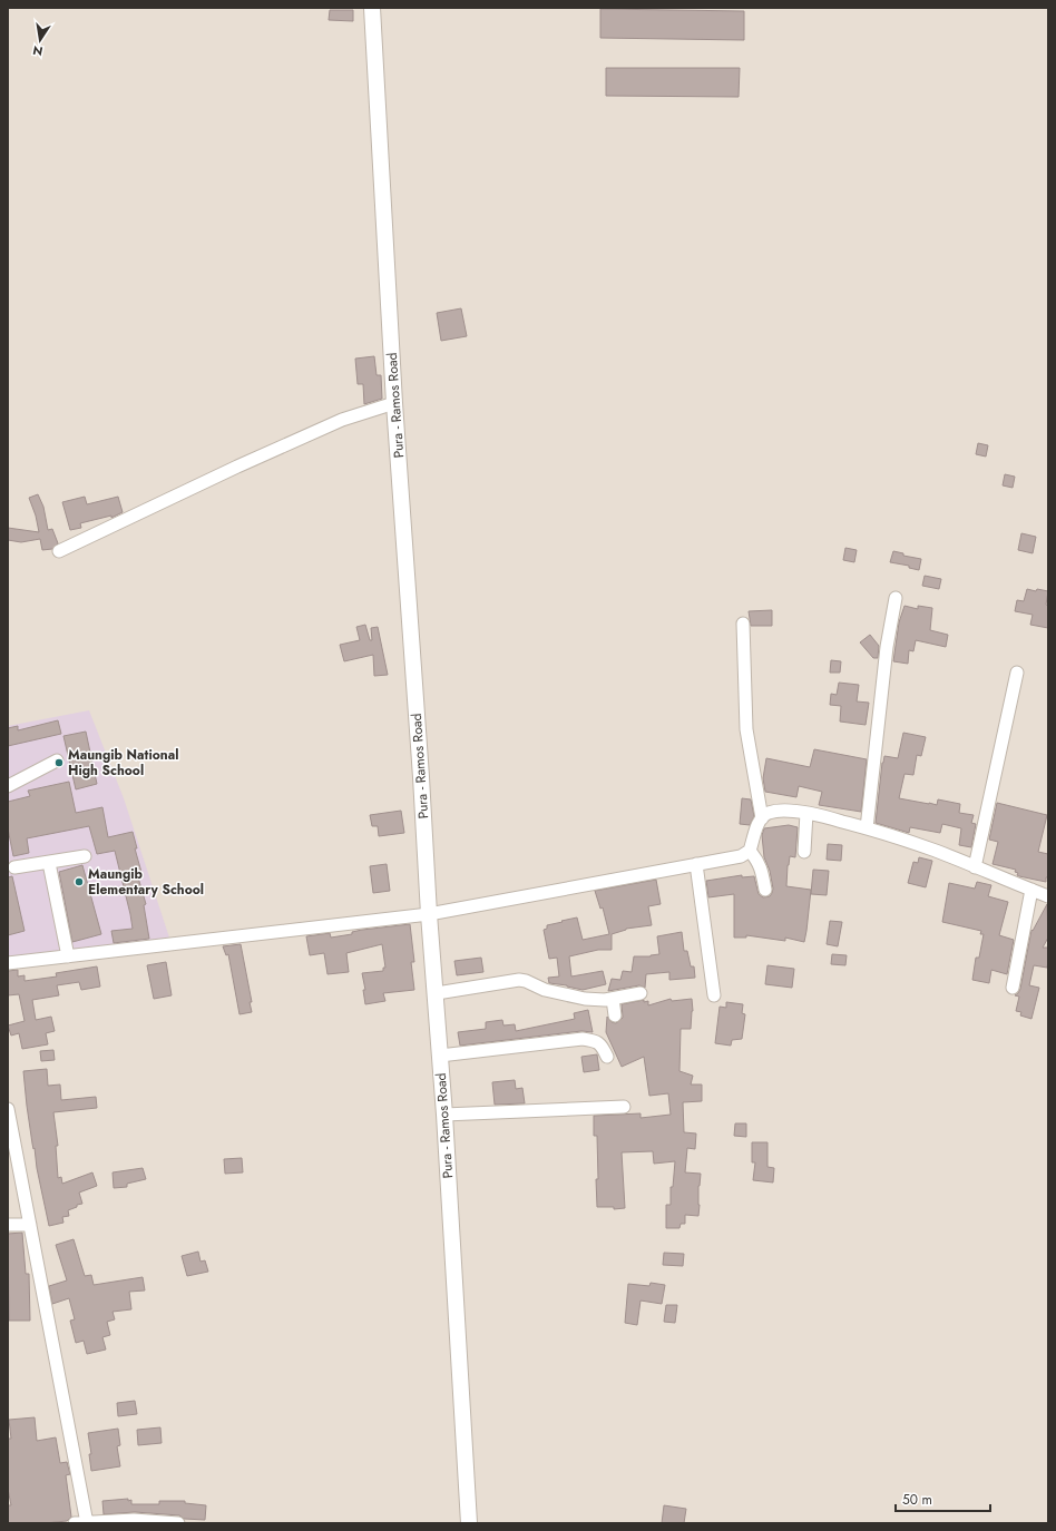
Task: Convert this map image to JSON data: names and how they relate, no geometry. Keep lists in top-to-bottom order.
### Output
{
  "streets": {
    "main road": ["Pura - Ramos Road"]
  },
  "places": ["Maungib National High School", "Maungib Elementary School"],
  "scale_bar": "50 m",
  "north": "bottom"
}
